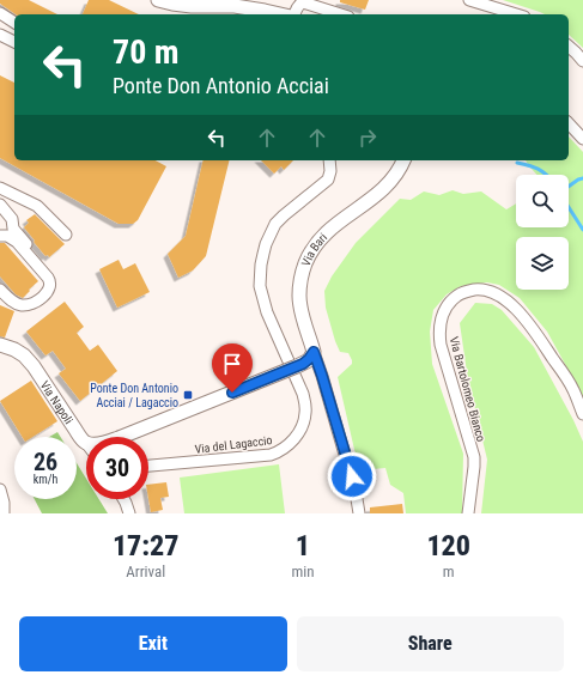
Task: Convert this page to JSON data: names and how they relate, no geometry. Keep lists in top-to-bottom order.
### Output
{
  "streets": {
    "street": [
      "Via Bari",
      "Via Bartolomeo Bianco",
      "Via Napoli",
      "Via del Lagaccio"
    ]
  },
  "places": {
    "transit": ["Ponte Don Antonio Acciai / Lagaccio"]
  },
  "page": {
    "turn": ["70 m", "Ponte Don Antonio Acciai"],
    "speed": "26 km/h",
    "limit": "30",
    "eta": [
      "17:27",
      "Arrival",
      "1",
      "min",
      "120",
      "m"
    ],
    "buttons": ["Exit", "Share"]
  }
}
